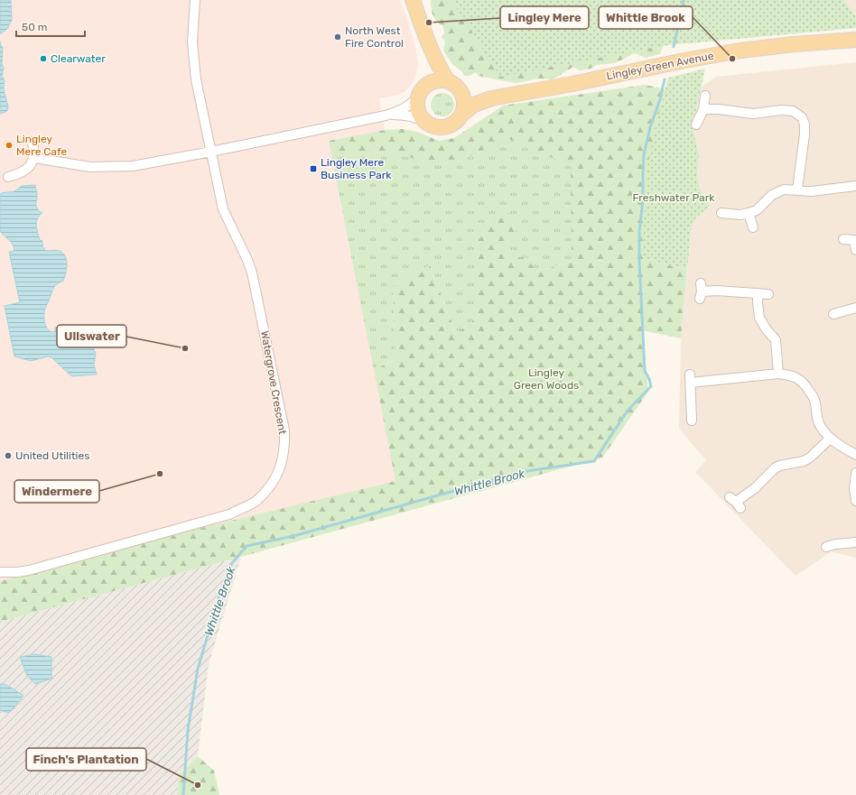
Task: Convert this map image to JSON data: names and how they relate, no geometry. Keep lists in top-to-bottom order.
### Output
{
  "streets": {
    "main road": ["Lingley Green Avenue"],
    "street": ["Watergrove Crescent"]
  },
  "water": ["Whittle Brook"],
  "parks": ["Freshwater Park", "Lingley Green Woods"],
  "places": {
    "other": [
      "Lingley Mere",
      "North West Fire Control",
      "Clearwater",
      "Whittle Brook",
      "Lingley Mere Cafe",
      "Ullswater",
      "United Utilities",
      "Windermere",
      "Finch's Plantation"
    ],
    "transit": ["Lingley Mere Business Park"]
  },
  "scale_bar": "50 m"
}
